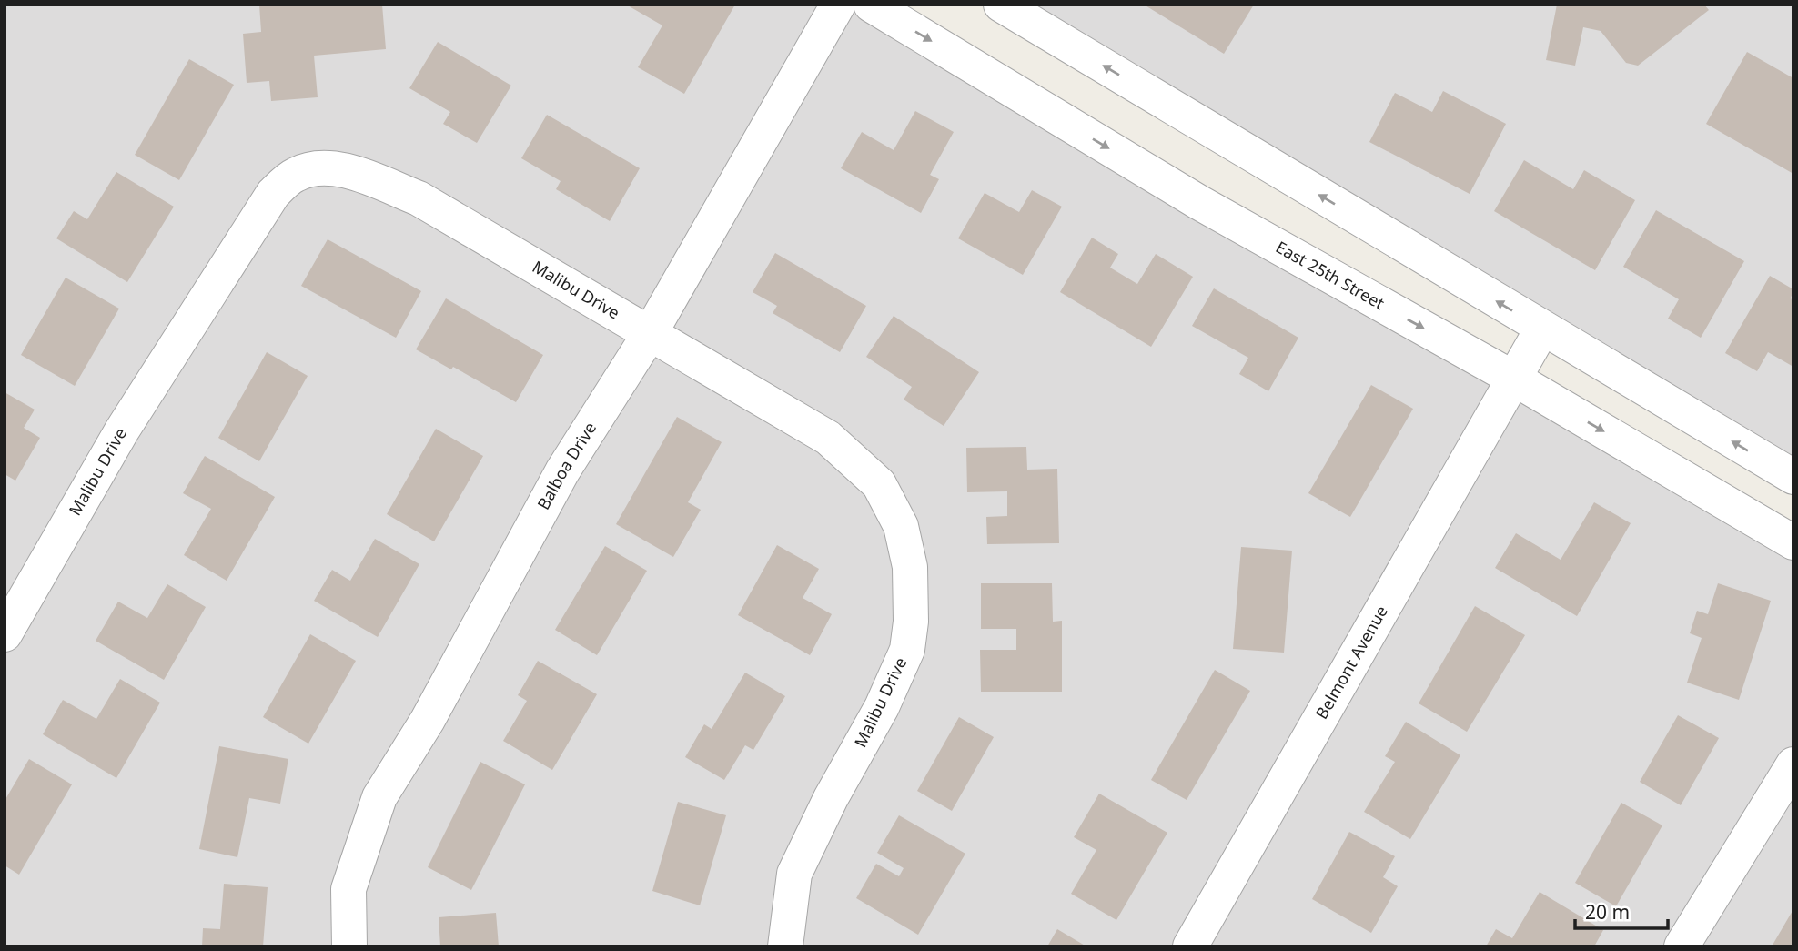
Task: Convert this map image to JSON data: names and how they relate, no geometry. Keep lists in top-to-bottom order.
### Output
{
  "streets": {
    "street": [
      "East 25th Street",
      "Malibu Drive",
      "Balboa Drive",
      "Belmont Avenue"
    ]
  },
  "crossings": [
    ["East 25th Street", "Belmont Avenue"],
    ["Malibu Drive", "Balboa Drive"]
  ],
  "scale_bar": "20 m"
}
